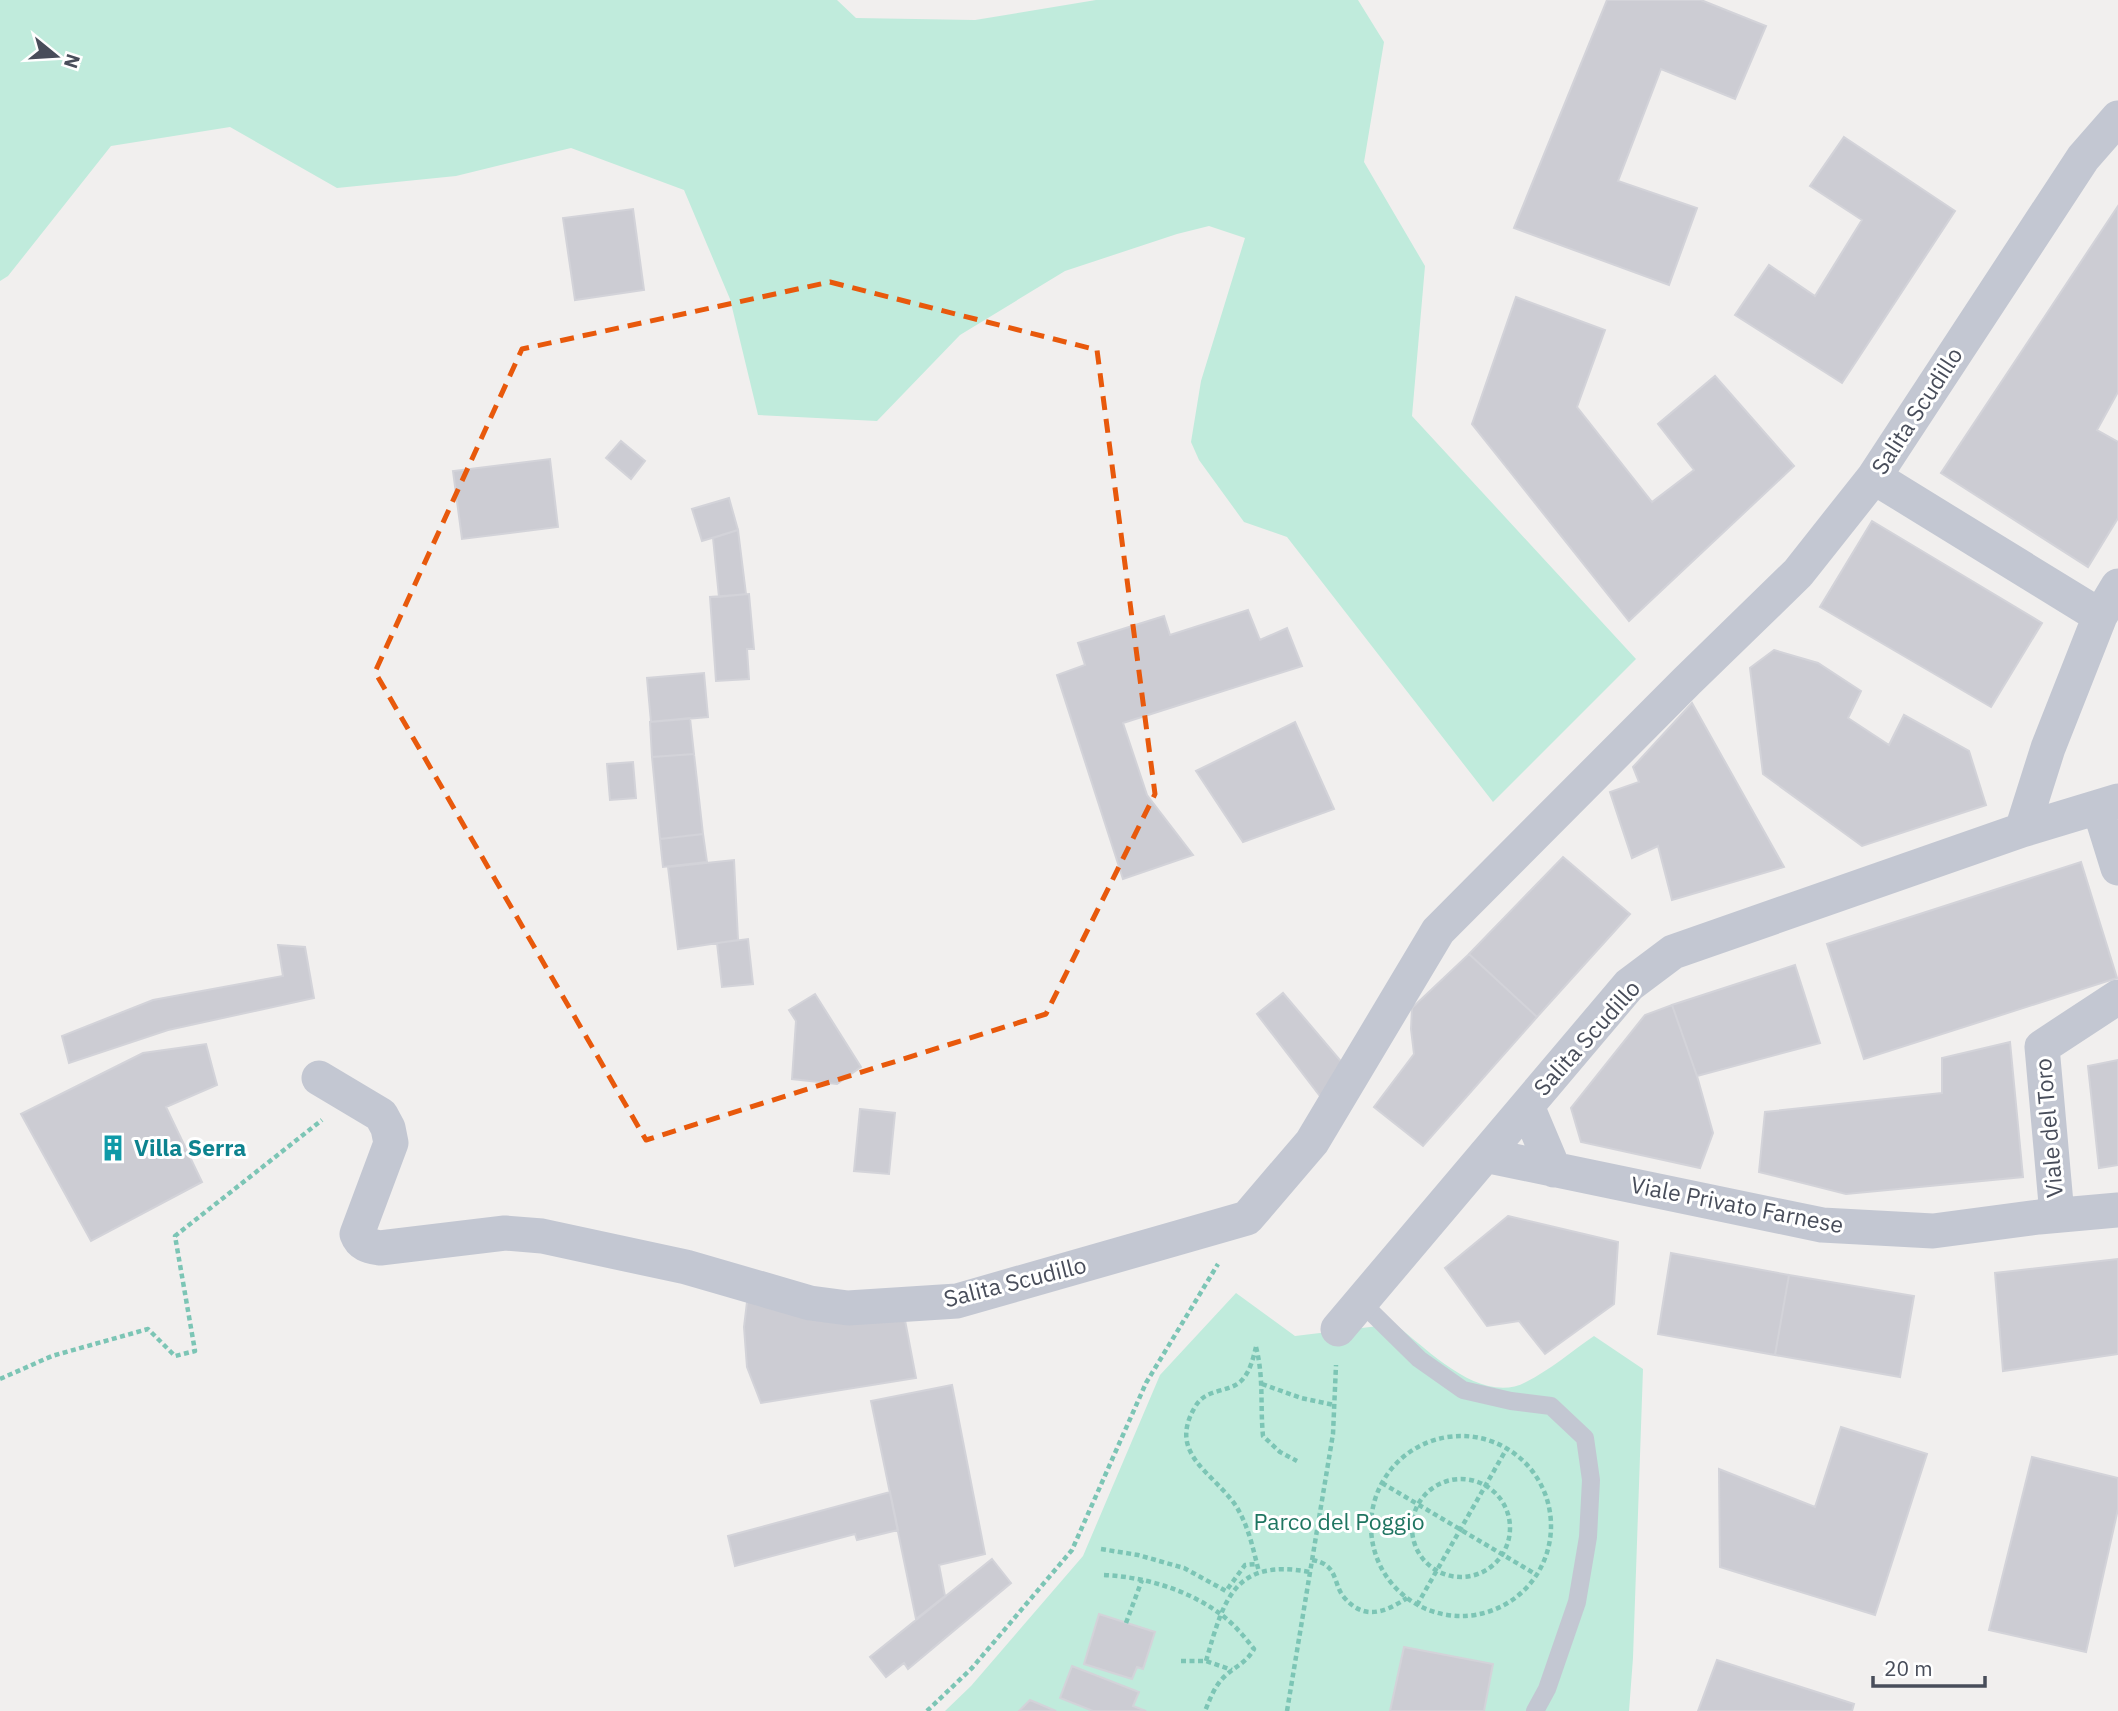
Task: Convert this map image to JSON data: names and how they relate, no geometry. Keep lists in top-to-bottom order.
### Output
{
  "streets": {
    "street": ["Salita Scudillo", "Viale del Toro", "Viale Privato Farnese"]
  },
  "crossings": [
    ["Salita Scudillo", "Viale Privato Farnese"],
    ["Viale del Toro", "Viale Privato Farnese"]
  ],
  "parks": ["Parco del Poggio"],
  "places": {
    "building": ["Villa Serra"]
  },
  "scale_bar": "20 m",
  "north": "right"
}
